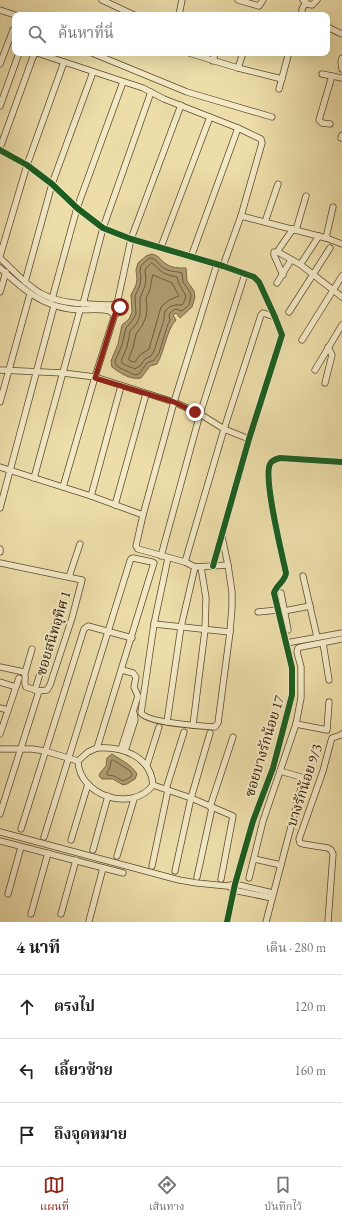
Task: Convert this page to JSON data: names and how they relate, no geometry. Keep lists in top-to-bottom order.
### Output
{
  "streets": {
    "street": ["ซอยสนิทอุทิศ 1", "ซอยบางรักน้อย 17", "บางรักน้อย 9/3"]
  },
  "page": {
    "search": "ค้นหาที่นี่",
    "heading": ["4 นาที", "เดิน · 280 m"],
    "list": [
      ["ตรงไป", "120 m"],
      ["เลี้ยวซ้าย", "160 m"],
      "ถึงจุดหมาย"
    ],
    "nav": ["แผนที่", "เส้นทาง", "บันทึกไว้"]
  }
}
